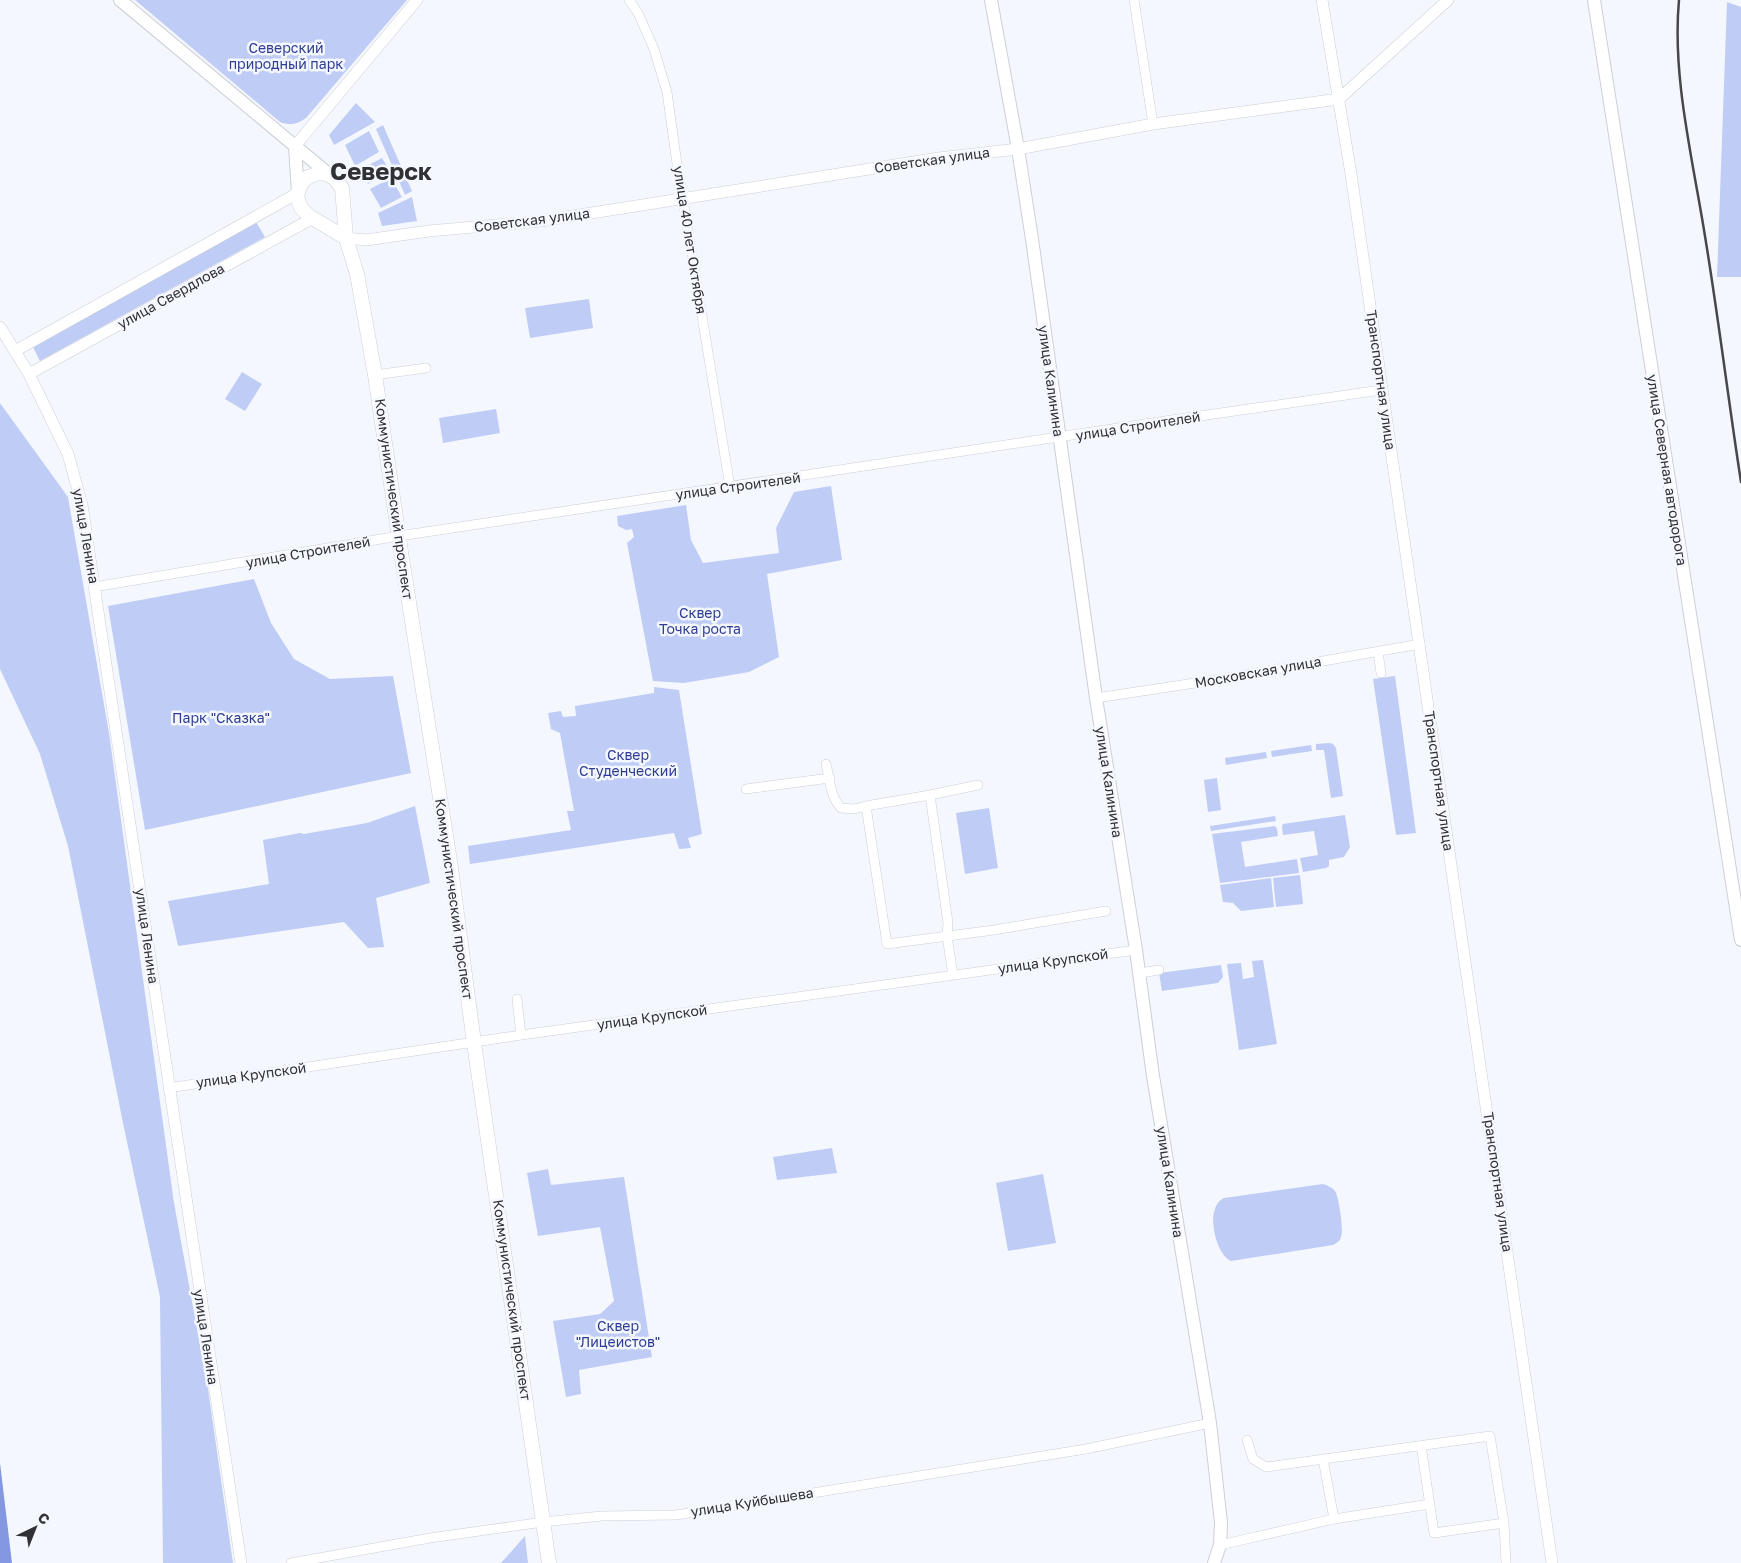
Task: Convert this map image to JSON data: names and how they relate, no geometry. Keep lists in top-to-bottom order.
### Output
{
  "streets": {
    "main road": ["улица Калинина", "улица Северная автодорога", "Коммунистический проспект"],
    "street": [
      "Советская улица",
      "улица 40 лет Октября",
      "улица Свердлова",
      "Транспортная улица",
      "улица Строителей",
      "улица Ленина",
      "Московская улица",
      "улица Крупской",
      "улица Куйбышева"
    ]
  },
  "crossings": [
    ["Советская улица", "улица 40 лет Октября"],
    ["Советская улица", "Транспортная улица"],
    ["Советская улица", "улица Калинина"],
    ["Советская улица", "Коммунистический проспект"],
    ["улица 40 лет Октября", "улица Строителей"],
    ["улица Свердлова", "Коммунистический проспект"],
    ["улица Свердлова", "улица Ленина"],
    ["Транспортная улица", "улица Строителей"],
    ["Транспортная улица", "Московская улица"],
    ["улица Калинина", "улица Строителей"],
    ["улица Калинина", "Московская улица"],
    ["улица Калинина", "улица Крупской"],
    ["улица Калинина", "улица Куйбышева"],
    ["улица Строителей", "Коммунистический проспект"],
    ["улица Строителей", "улица Ленина"],
    ["Коммунистический проспект", "улица Крупской"],
    ["Коммунистический проспект", "улица Куйбышева"],
    ["улица Ленина", "улица Крупской"]
  ],
  "districts": ["Северск"],
  "parks": [
    "Северский природный парк",
    "Сквер Точка роста",
    "Парк \"Сказка\"",
    "Сквер Студенческий",
    "Сквер \"Лицеистов\""
  ],
  "north": "top right"
}
